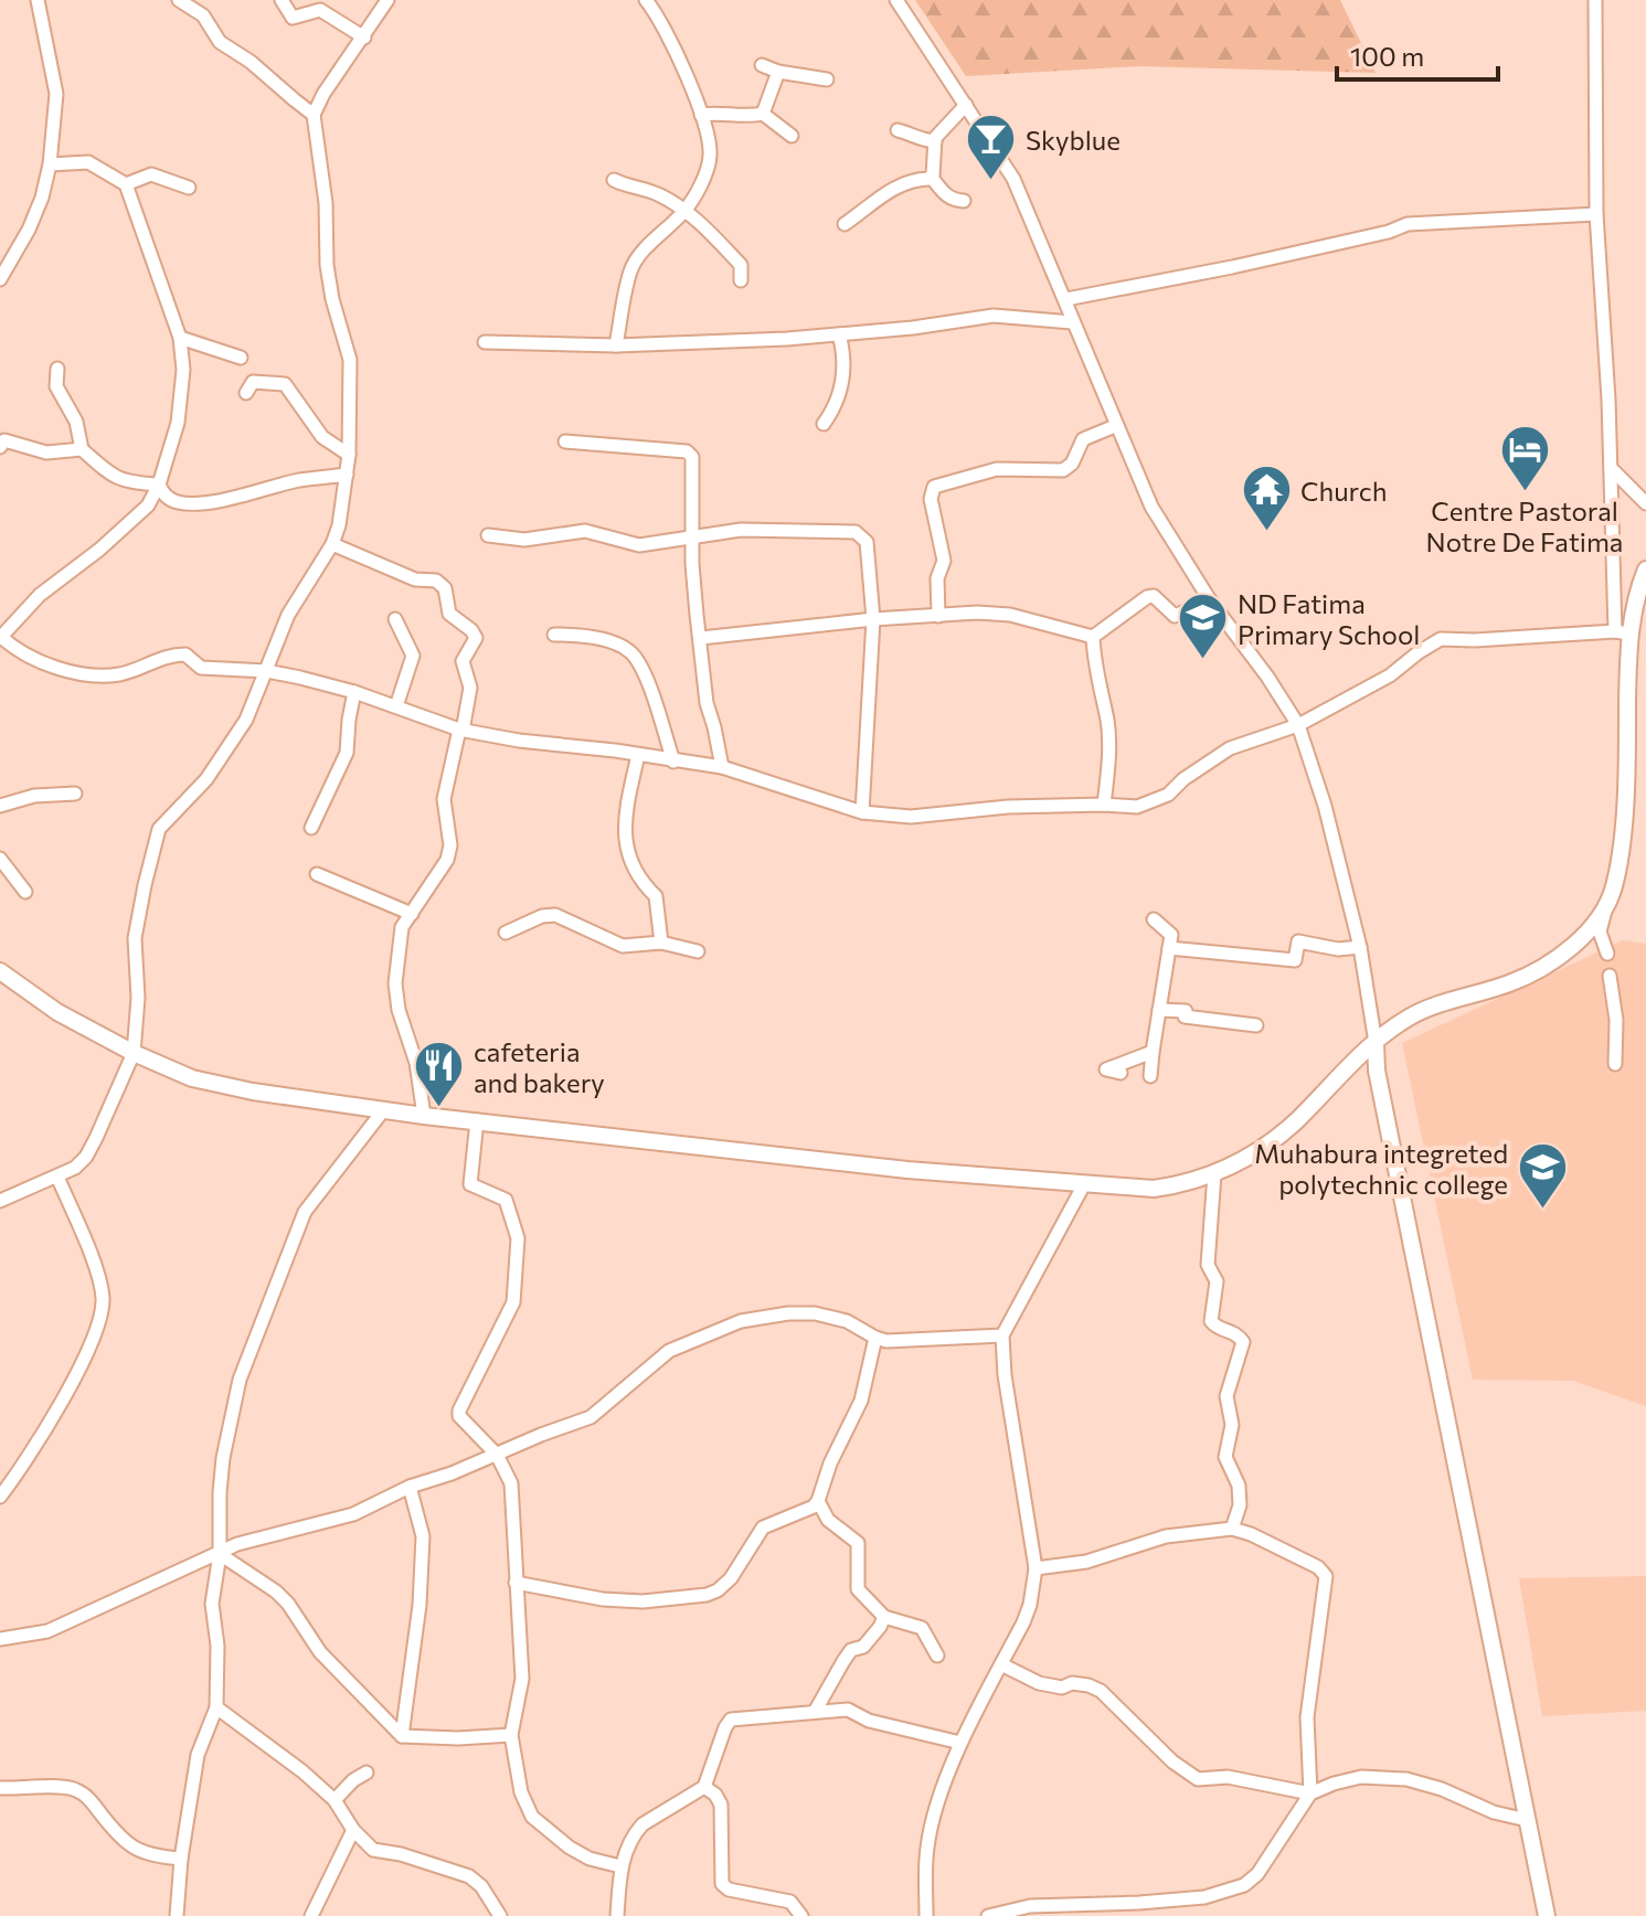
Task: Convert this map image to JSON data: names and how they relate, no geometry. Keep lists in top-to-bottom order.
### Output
{
  "places": {
    "bar": ["Skyblue"],
    "hotel": ["Centre Pastoral Notre De Fatima"],
    "temple": ["Church"],
    "school or university": ["ND Fatima Primary School", "Muhabura integreted polytechnic college"],
    "restaurant": ["cafeteria and bakery"]
  },
  "scale_bar": "100 m"
}
